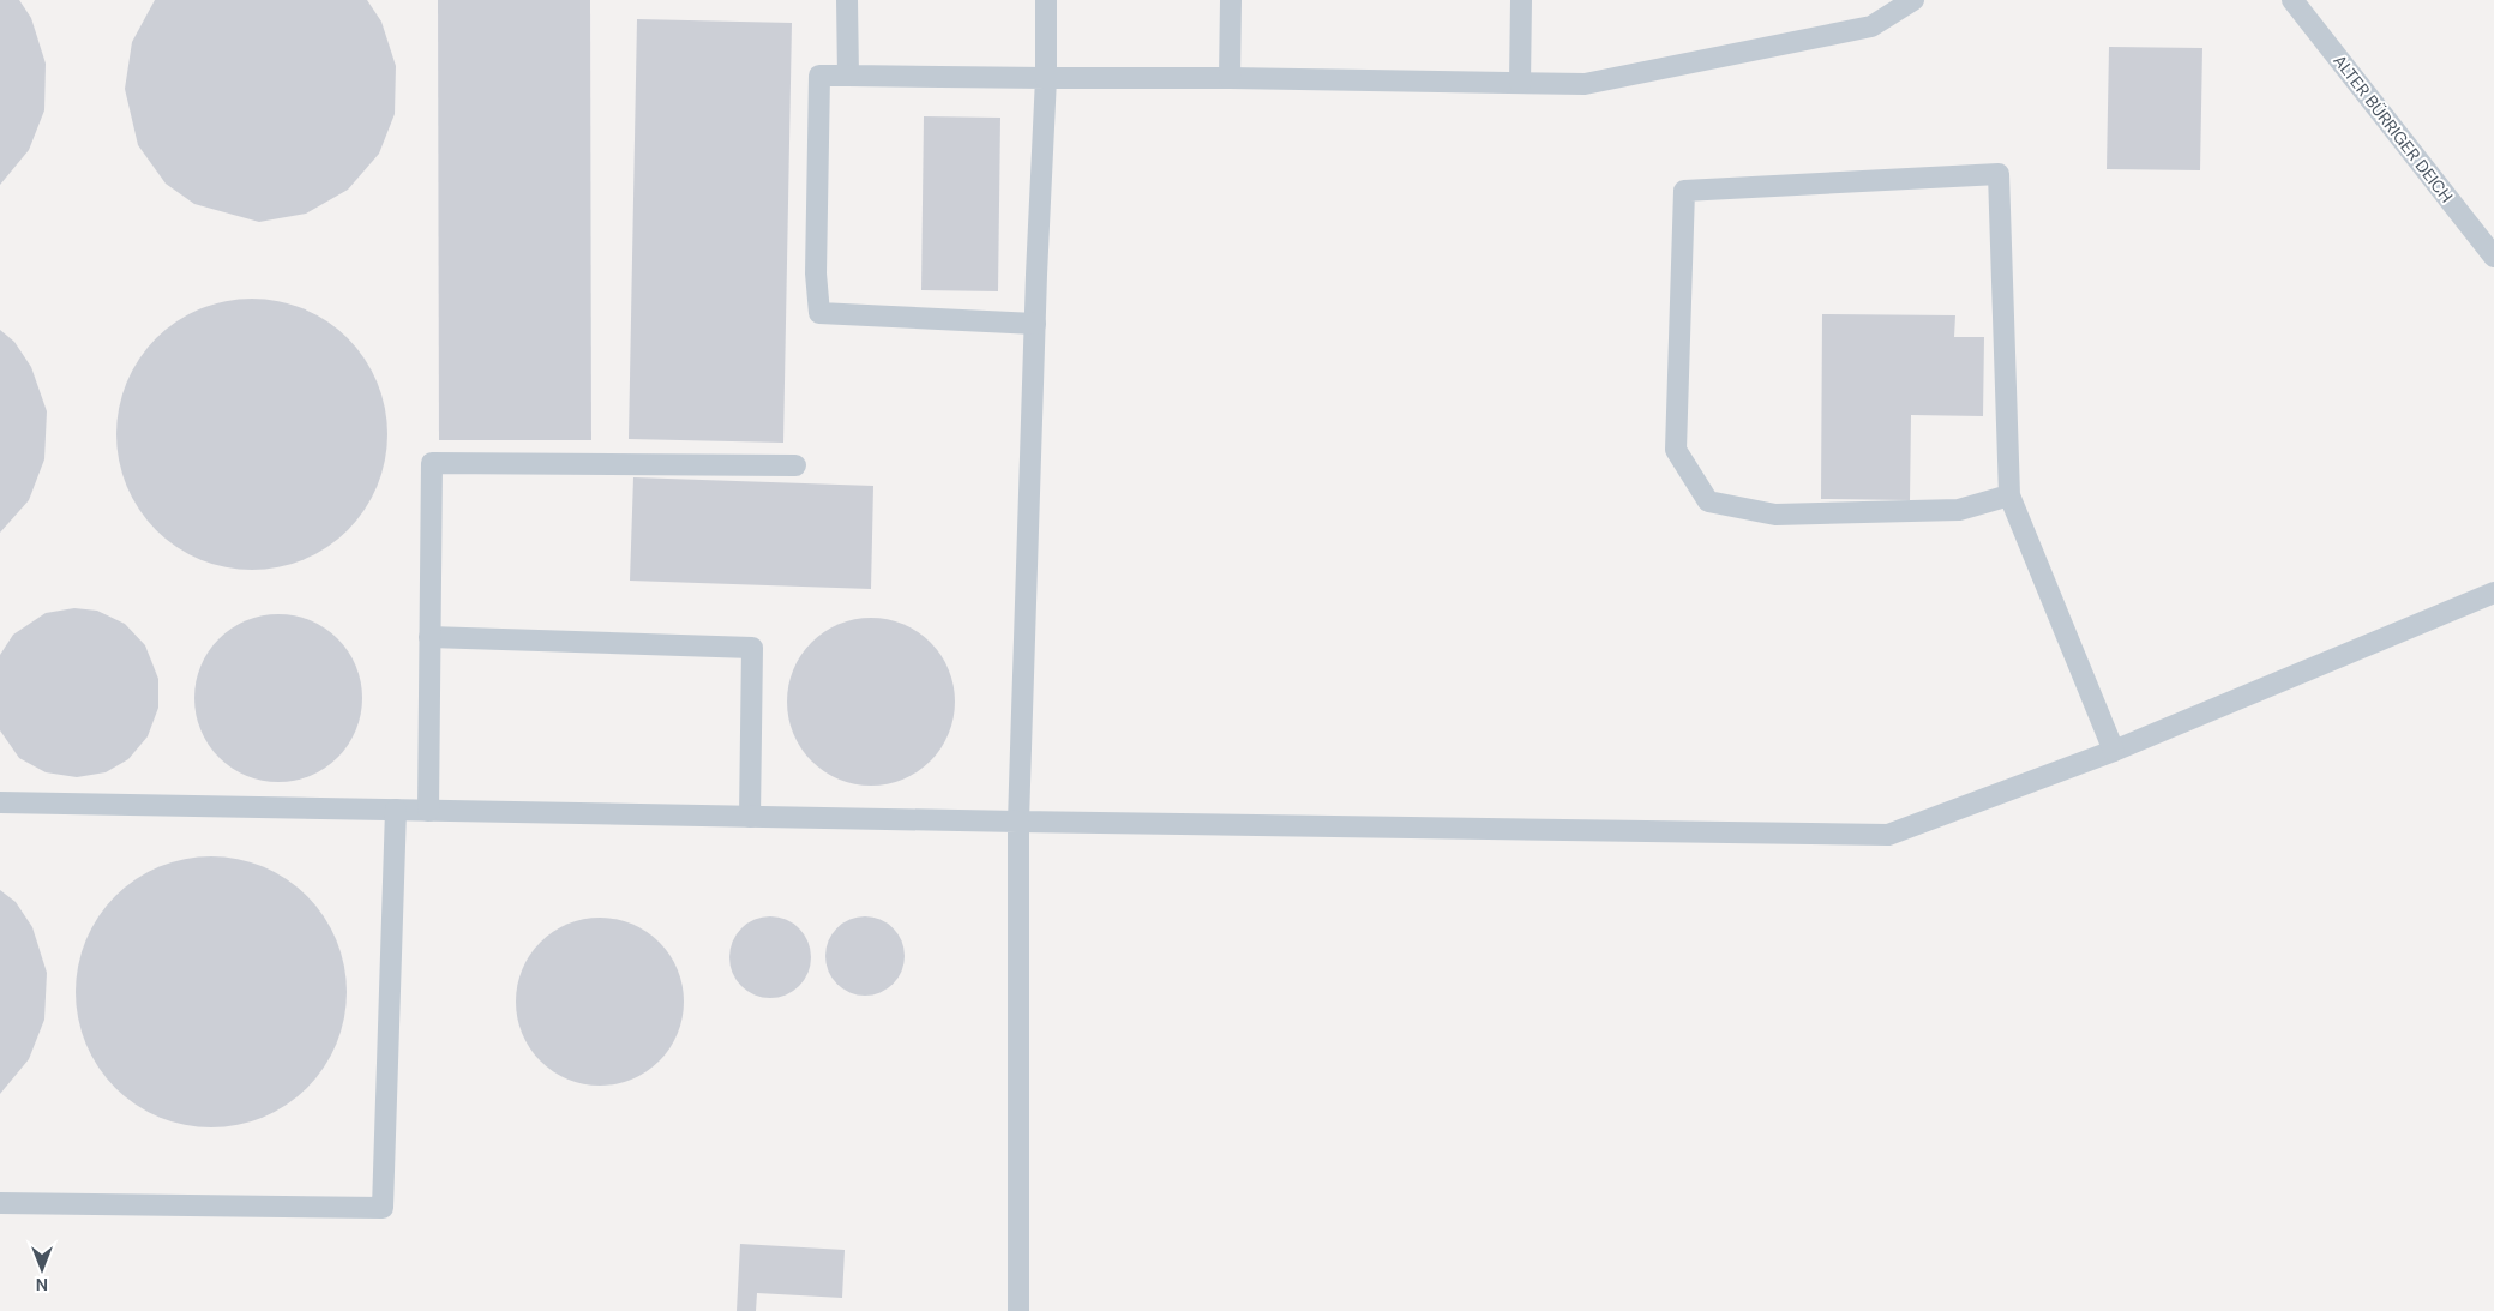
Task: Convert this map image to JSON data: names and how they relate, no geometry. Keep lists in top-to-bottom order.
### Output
{
  "streets": {
    "lane": ["ALTER BÜRRIGER DEICH"]
  },
  "north": "bottom"
}
